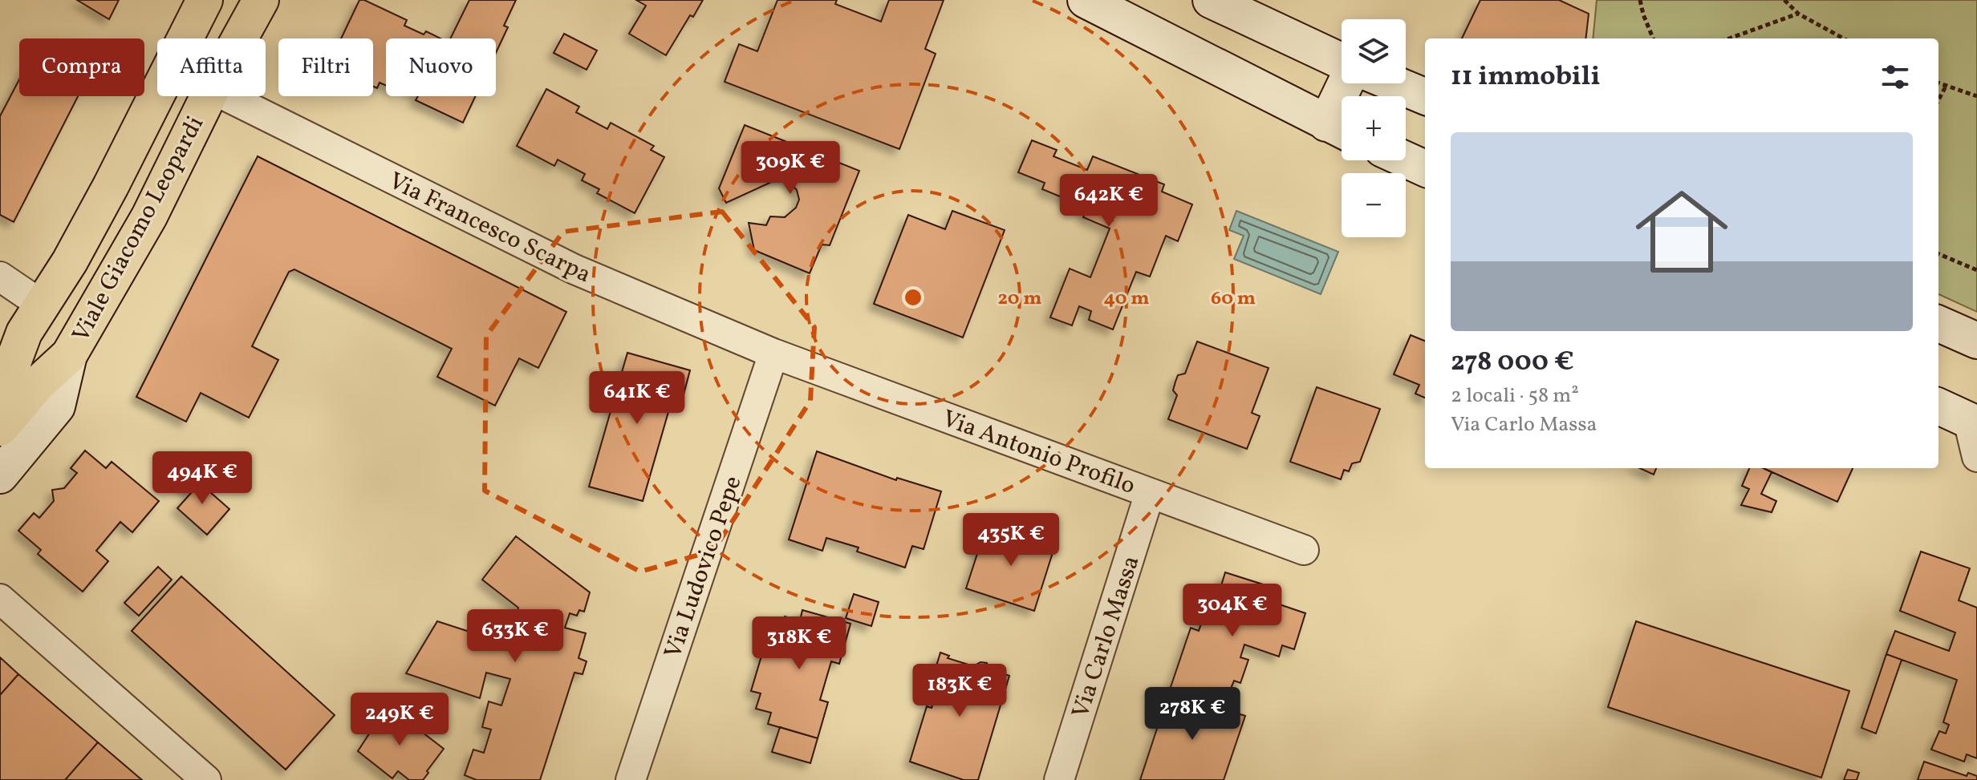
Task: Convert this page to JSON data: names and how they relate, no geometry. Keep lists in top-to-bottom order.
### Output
{
  "streets": {
    "main road": ["Viale Giacomo Leopardi"],
    "street": [
      "Via Francesco Scarpa",
      "Via Antonio Profilo",
      "Via Ludovico Pepe",
      "Via Carlo Massa"
    ]
  },
  "crossings": [
    ["Via Francesco Scarpa", "Via Antonio Profilo"],
    ["Via Francesco Scarpa", "Via Ludovico Pepe"],
    ["Via Antonio Profilo", "Via Ludovico Pepe"],
    ["Via Antonio Profilo", "Via Carlo Massa"]
  ],
  "page": {
    "map_buttons": ["+", "−"],
    "chip": [
      "Compra",
      "Affitta",
      "Filtri",
      "Nuovo"
    ],
    "heading": "11 immobili",
    "list": [
      {
        "name": "278 000 €",
        "note": "2 locali · 58 m² · Via Carlo Massa"
      }
    ],
    "price": [
      "309K €",
      "642K €",
      "641K €",
      "494K €",
      "435K €",
      "304K €",
      "633K €",
      "318K €",
      "183K €",
      "278K €",
      "249K €"
    ]
  },
  "rings": ["20 m", "40 m", "60 m"]
}
